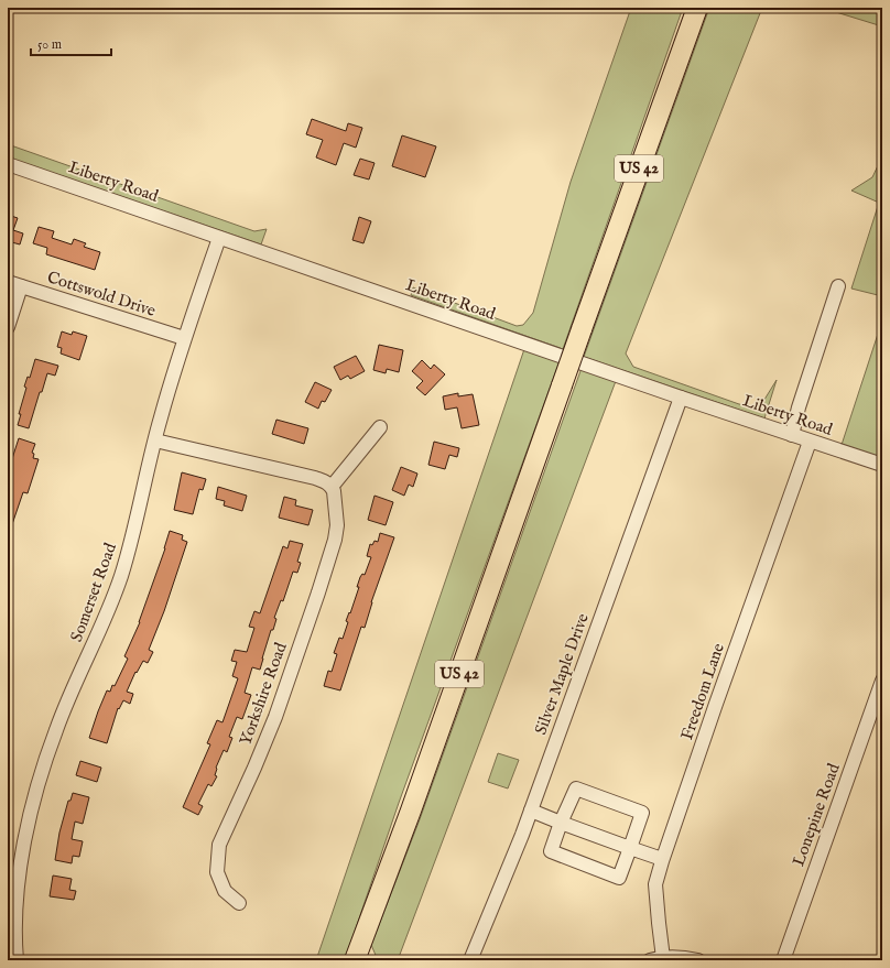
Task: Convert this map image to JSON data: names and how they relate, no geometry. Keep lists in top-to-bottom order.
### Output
{
  "streets": {
    "highway": ["US 42"],
    "street": [
      "Liberty Road",
      "Cottswold Drive",
      "Somerset Road",
      "Silver Maple Drive",
      "Freedom Lane",
      "Yorkshire Road",
      "Lonepine Road"
    ]
  },
  "crossings": [
    ["Liberty Road", "Somerset Road"],
    ["Liberty Road", "Silver Maple Drive"],
    ["Liberty Road", "Freedom Lane"],
    ["Cottswold Drive", "Somerset Road"]
  ],
  "scale_bar": "50 m"
}
